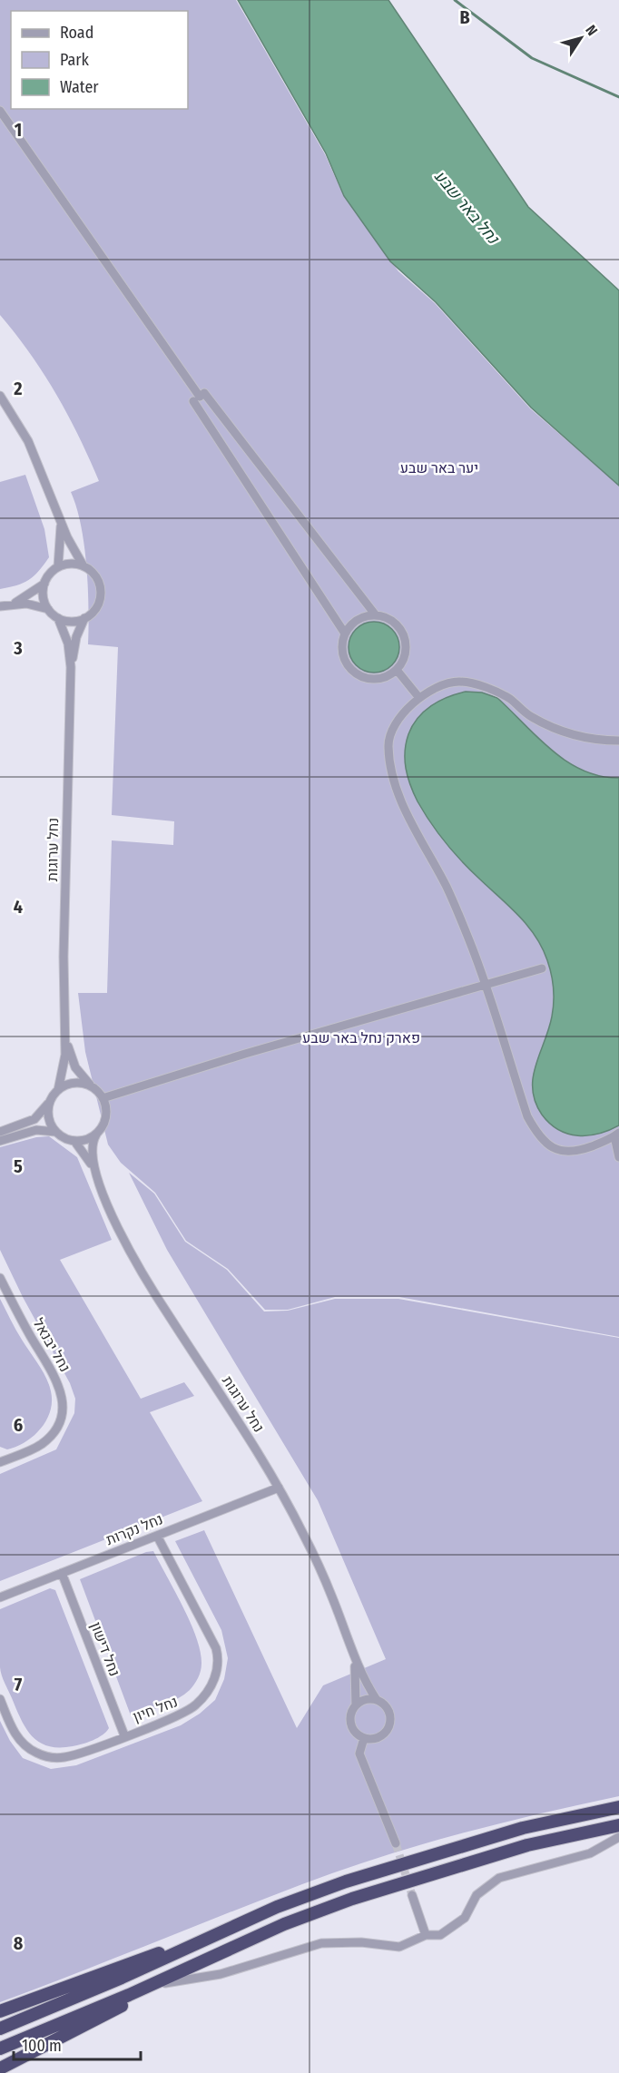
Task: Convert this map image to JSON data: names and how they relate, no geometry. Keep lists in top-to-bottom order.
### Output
{
  "streets": {
    "street": [
      "נחל ערוגות",
      "נחל יבנאל",
      "נחל נקרות",
      "נחל דישון",
      "נחל חיון"
    ]
  },
  "crossings": [
    ["נחל ערוגות", "נחל נקרות"],
    ["נחל נקרות", "נחל דישון"],
    ["נחל נקרות", "נחל חיון"],
    ["נחל דישון", "נחל חיון"]
  ],
  "water": ["נחל באר שבע"],
  "parks": ["יער באר שבע", "פארק נחל באר שבע"],
  "legend": ["Road", "Park", "Water"],
  "scale_bar": "100 m",
  "north": "top right",
  "grid": {
    "columns": ["B"],
    "rows": [
      "1",
      "2",
      "3",
      "4",
      "5",
      "6",
      "7",
      "8"
    ]
  }
}
